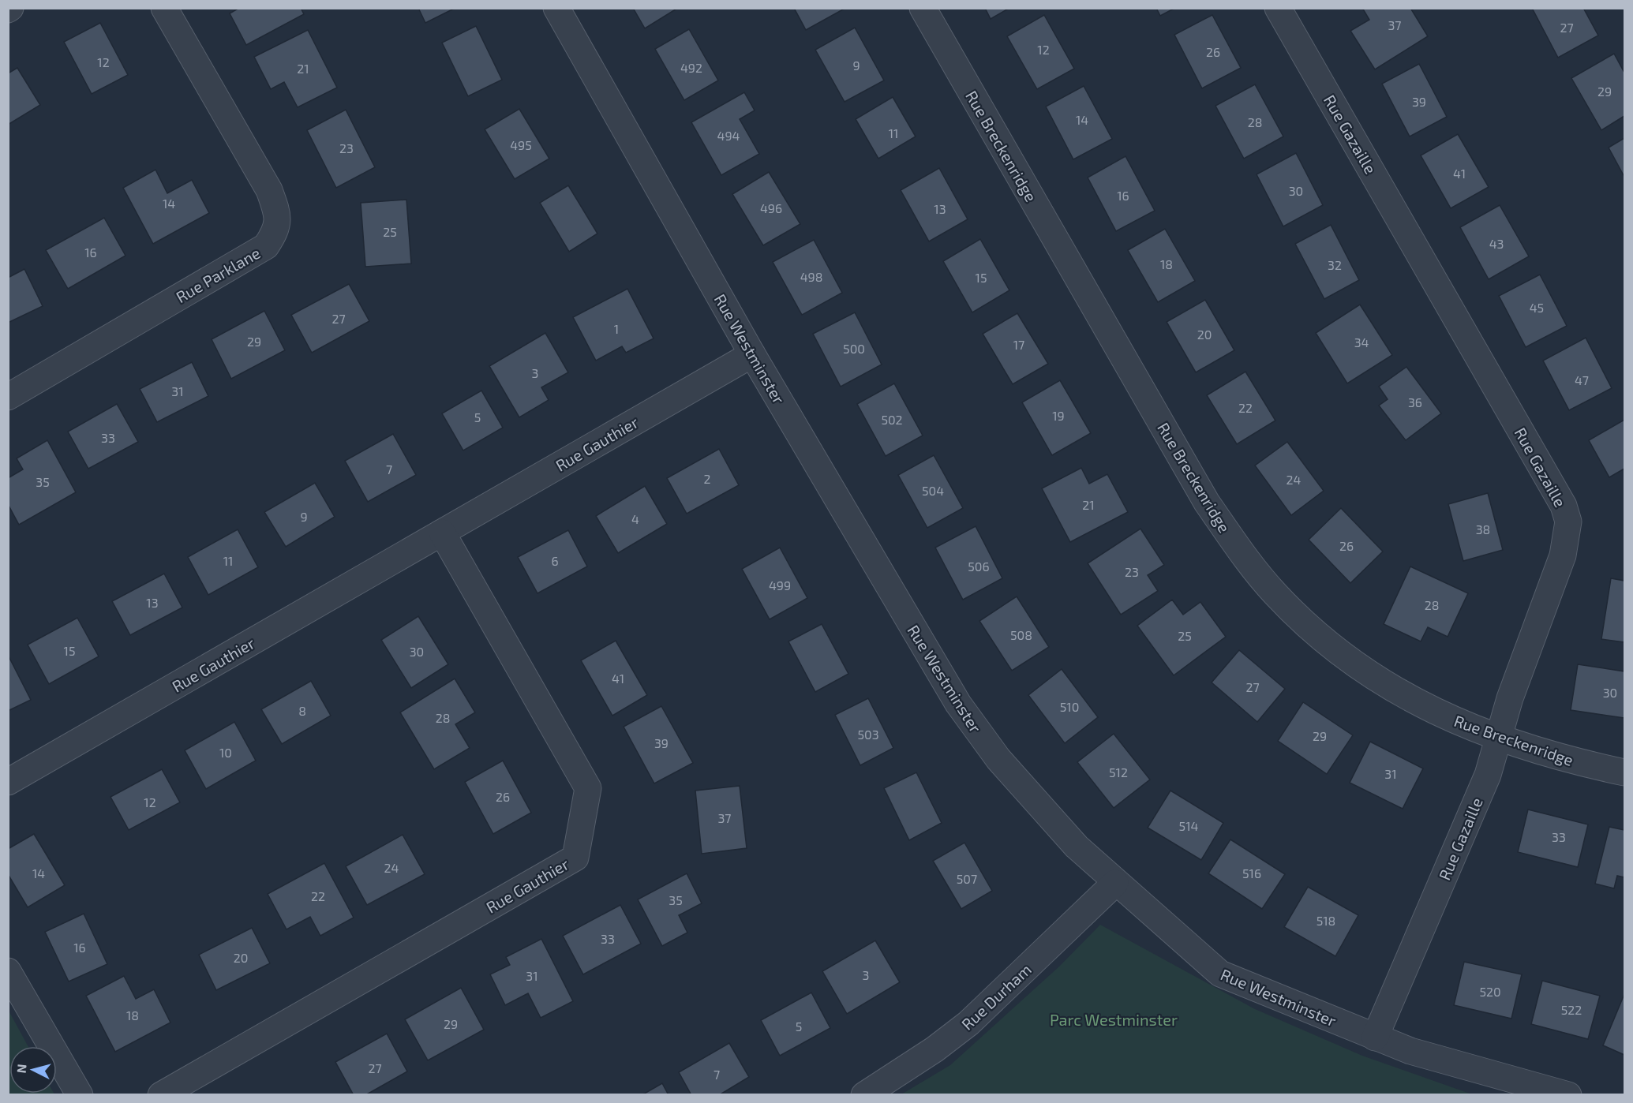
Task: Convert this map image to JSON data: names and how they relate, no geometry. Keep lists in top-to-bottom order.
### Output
{
  "streets": {
    "street": [
      "Rue Gazaille",
      "Rue Breckenridge",
      "Rue Parklane",
      "Rue Westminster",
      "Rue Gauthier",
      "Rue Durham"
    ]
  },
  "crossings": [
    ["Rue Gazaille", "Rue Breckenridge"],
    ["Rue Gazaille", "Rue Westminster"],
    ["Rue Westminster", "Rue Gauthier"],
    ["Rue Westminster", "Rue Durham"]
  ],
  "parks": ["Parc Westminster"],
  "house_numbers": [
    "37",
    "27",
    "12",
    "26",
    "12",
    "9",
    "492",
    "21",
    "29",
    "39",
    "14",
    "28",
    "11",
    "494",
    "495",
    "23",
    "41",
    "30",
    "16",
    "14",
    "496",
    "13",
    "25",
    "43",
    "16",
    "18",
    "32",
    "498",
    "15",
    "45",
    "27",
    "1",
    "20",
    "29",
    "34",
    "17",
    "500",
    "3",
    "47",
    "31",
    "36",
    "22",
    "19",
    "5",
    "502",
    "33",
    "7",
    "2",
    "24",
    "35",
    "504",
    "21",
    "9",
    "4",
    "38",
    "26",
    "11",
    "6",
    "506",
    "23",
    "499",
    "13",
    "28",
    "508",
    "25",
    "15",
    "30",
    "41",
    "27",
    "30",
    "510",
    "8",
    "28",
    "503",
    "29",
    "39",
    "10",
    "512",
    "31",
    "26",
    "12",
    "37",
    "514",
    "33",
    "24",
    "14",
    "516",
    "507",
    "22",
    "35",
    "518",
    "33",
    "16",
    "20",
    "3",
    "31",
    "520",
    "522",
    "18",
    "29",
    "5",
    "27",
    "7"
  ],
  "north": "left"
}
